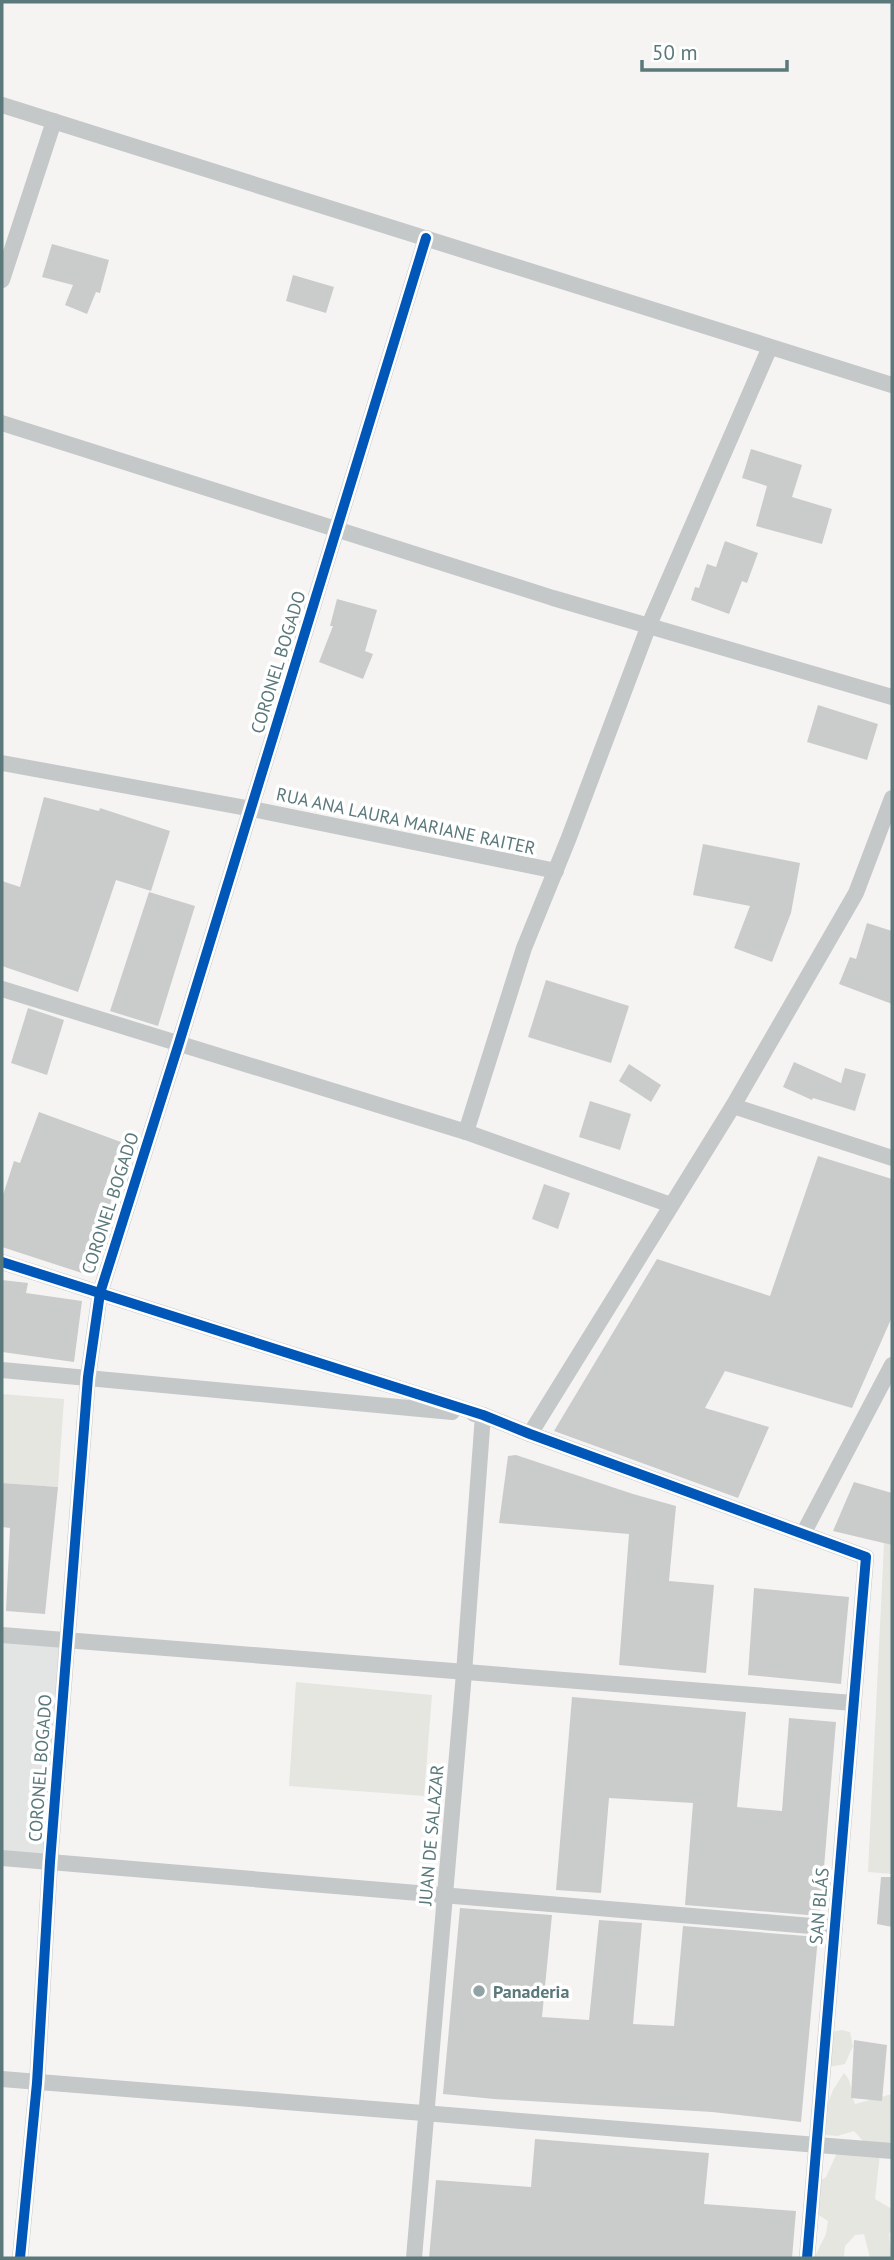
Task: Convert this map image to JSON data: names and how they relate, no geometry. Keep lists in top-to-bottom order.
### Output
{
  "streets": {
    "street": [
      "CORONEL BOGADO",
      "RUA ANA LAURA MARIANE RAITER",
      "JUAN DE SALAZAR",
      "SAN BLÁS"
    ]
  },
  "crossings": [
    ["CORONEL BOGADO", "RUA ANA LAURA MARIANE RAITER"]
  ],
  "places": ["Panaderia"],
  "scale_bar": "50 m"
}
